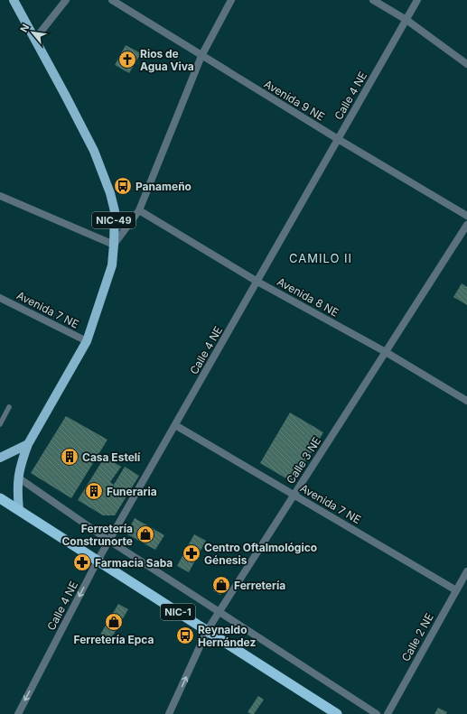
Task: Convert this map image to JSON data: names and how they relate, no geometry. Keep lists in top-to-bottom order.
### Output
{
  "streets": {
    "highway": ["NIC-1"],
    "main road": ["NIC-49"],
    "street": [
      "Calle 4 NE",
      "Avenida 9 NE",
      "Avenida 8 NE",
      "Avenida 7 NE",
      "Calle 3 NE",
      "Calle 2 NE"
    ]
  },
  "crossings": [
    ["Calle 4 NE", "Avenida 9 NE"],
    ["Calle 4 NE", "Avenida 8 NE"],
    ["Calle 4 NE", "Avenida 7 NE"],
    ["Calle 4 NE", "NIC-1"],
    ["NIC-49", "Avenida 7 NE"],
    ["NIC-49", "NIC-1"],
    ["Avenida 8 NE", "Calle 3 NE"],
    ["Avenida 7 NE", "Calle 3 NE"],
    ["Avenida 7 NE", "Calle 2 NE"],
    ["Calle 3 NE", "NIC-1"]
  ],
  "districts": ["CAMILO II"],
  "places": {
    "church": ["Rios de Agua Viva"],
    "bus stop": ["Panameño", "Reynaldo Hernández"],
    "building": ["Casa Estelí", "Funeraria"],
    "shop": ["Ferretería Construnorte", "Ferretería", "Ferretería Epca"],
    "pharmacy": ["Centro Oftalmológico Génesis", "Farmacia Saba"]
  },
  "north": "top left"
}
